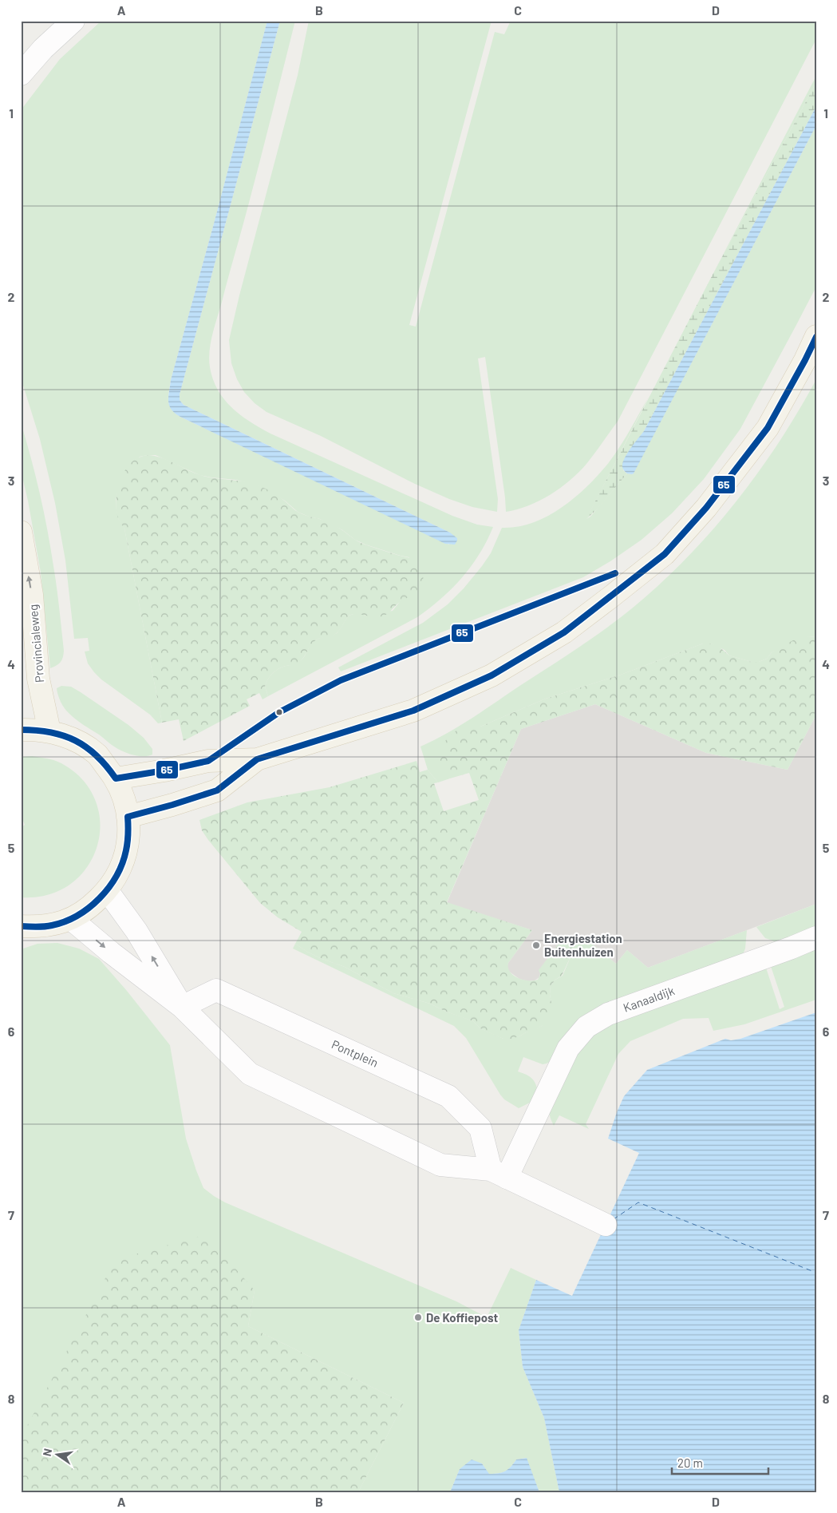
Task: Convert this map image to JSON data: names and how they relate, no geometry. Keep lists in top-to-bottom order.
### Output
{
  "streets": {
    "main road": ["Provincialeweg"],
    "street": ["Kanaaldijk", "Pontplein"]
  },
  "crossings": [
    ["Kanaaldijk", "Pontplein"]
  ],
  "one_way": ["Provincialeweg"],
  "places": ["Energiestation Buitenhuizen", "De Koffiepost"],
  "lines": ["transit line 65"],
  "scale_bar": "20 m",
  "north": "left",
  "grid": {
    "columns": [
      "A",
      "B",
      "C",
      "D"
    ],
    "rows": [
      "1",
      "2",
      "3",
      "4",
      "5",
      "6",
      "7",
      "8"
    ]
  }
}
